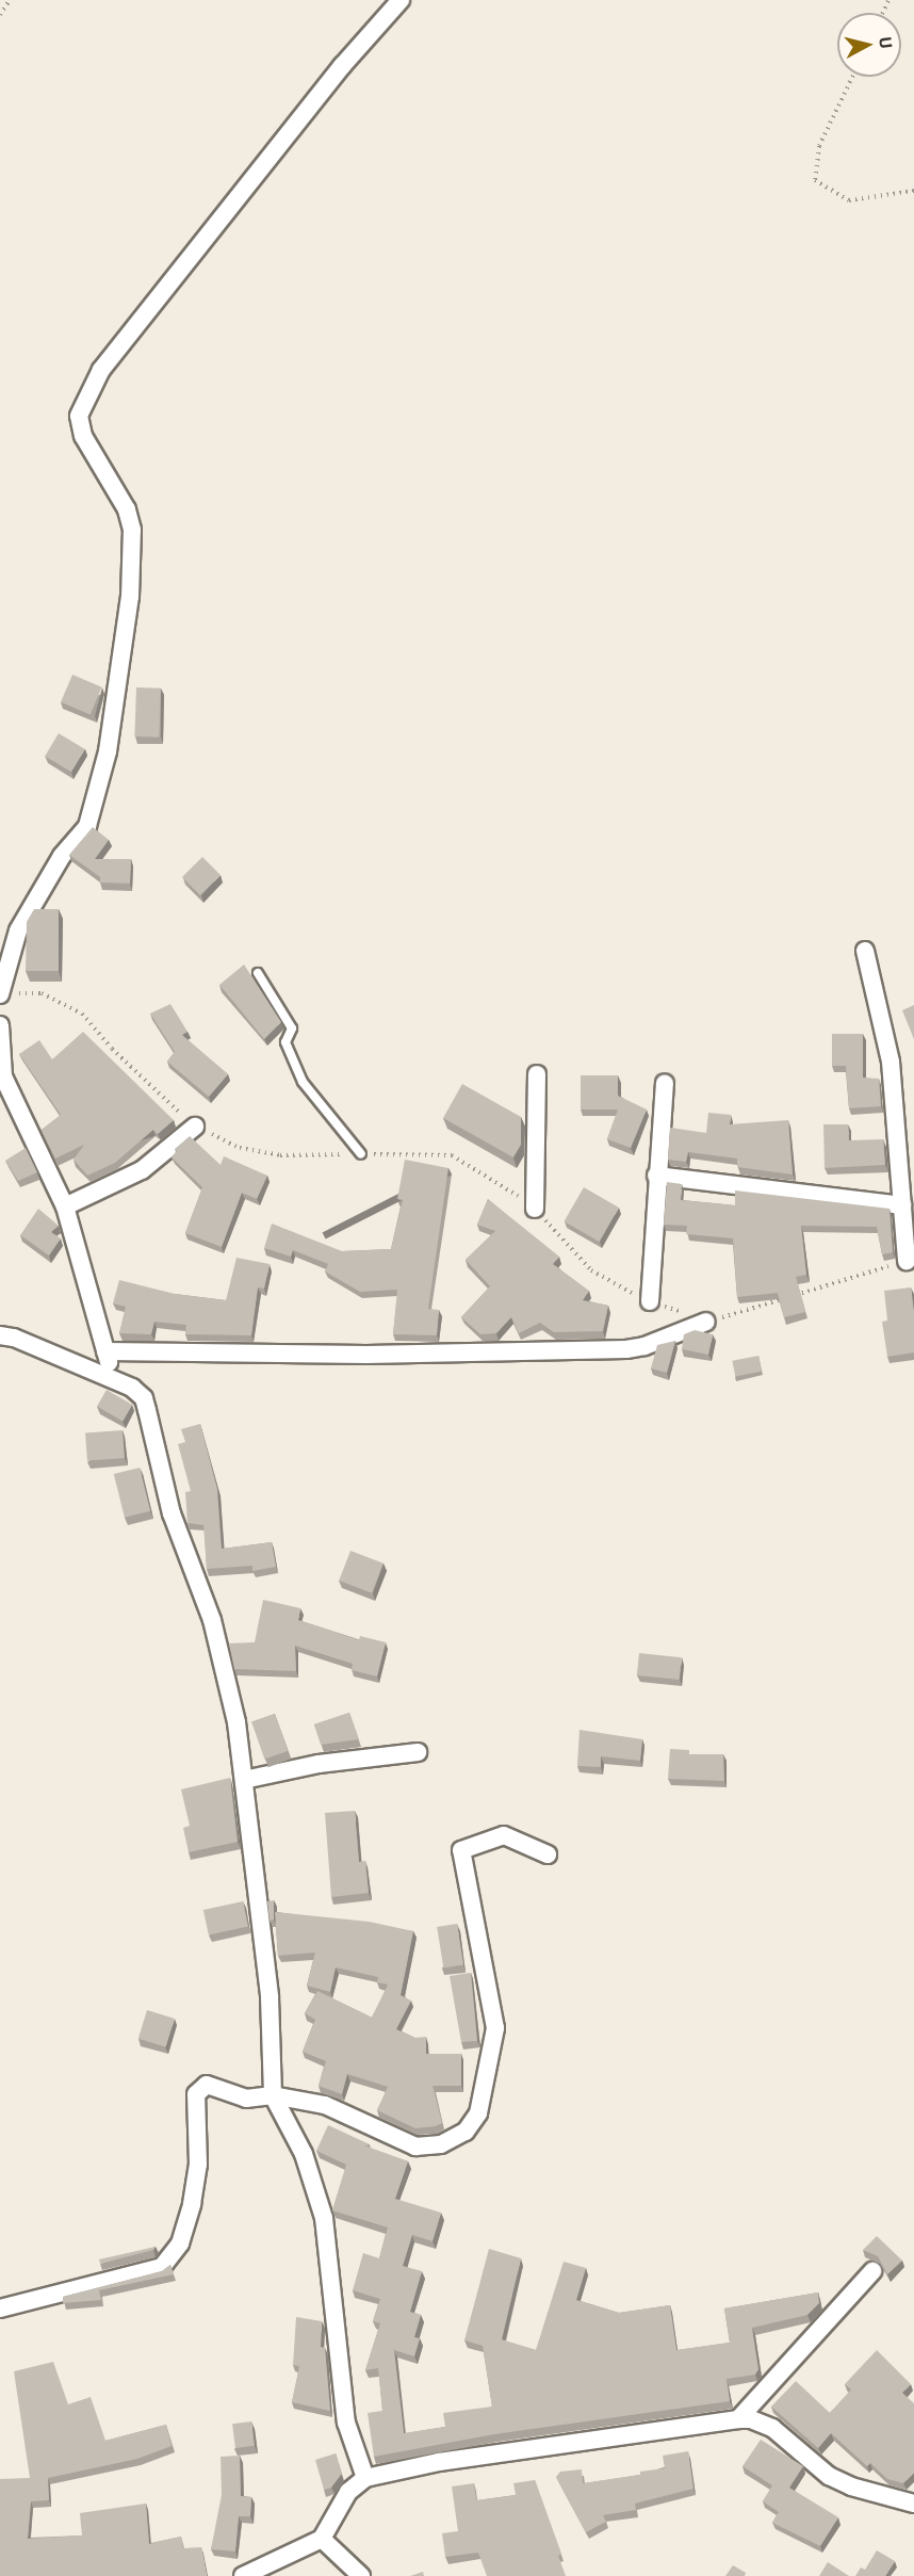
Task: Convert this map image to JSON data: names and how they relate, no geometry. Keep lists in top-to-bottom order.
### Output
{
  "north": "right"
}
